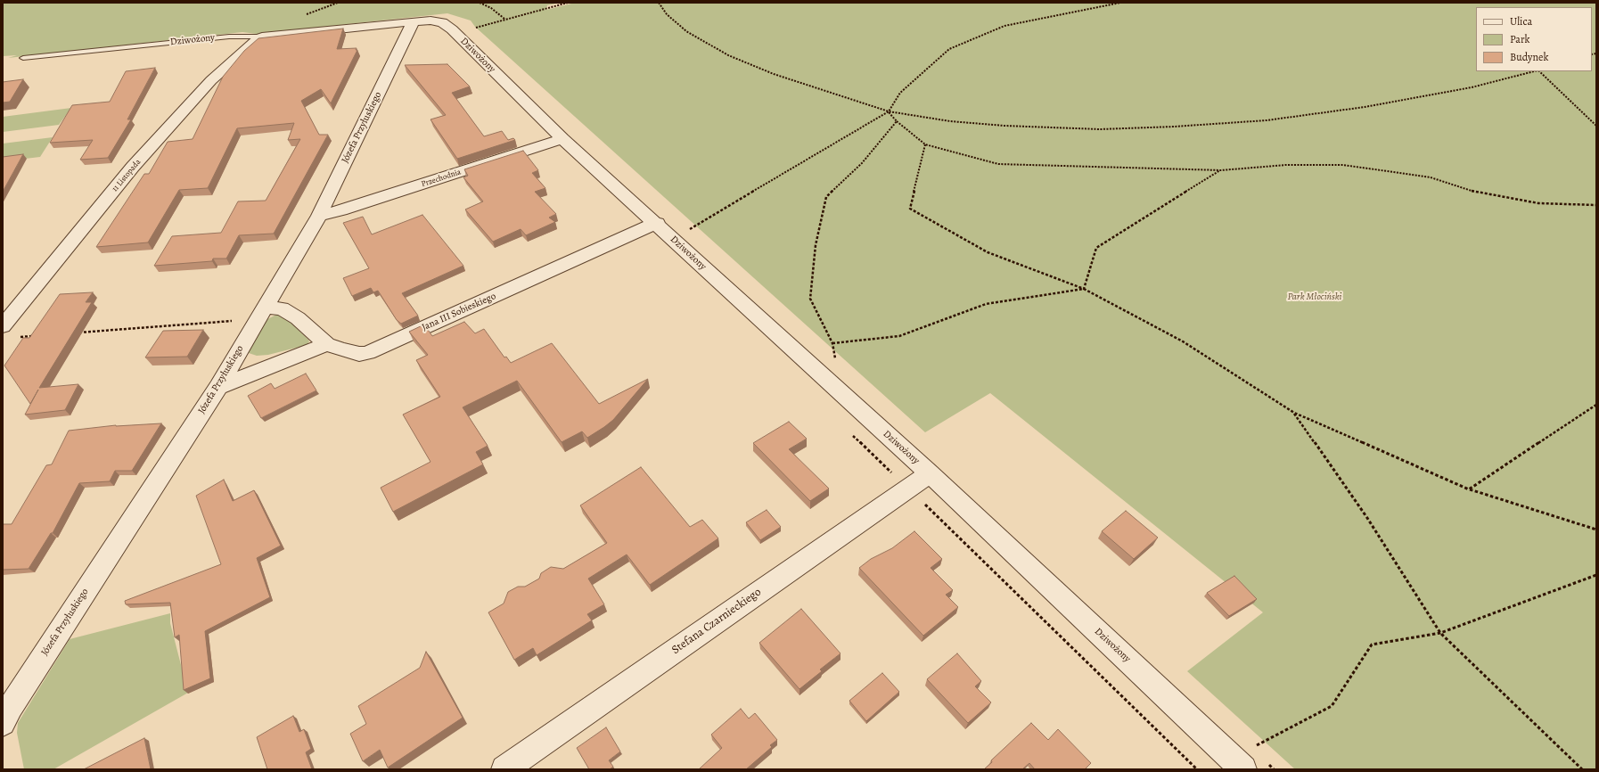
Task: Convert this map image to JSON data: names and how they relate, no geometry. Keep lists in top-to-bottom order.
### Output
{
  "streets": {
    "street": [
      "Dziwożony",
      "Józefa Przyłuskiego",
      "11 Listopada",
      "Przechodnia",
      "Jana III Sobieskiego",
      "Stefana Czarnieckiego"
    ]
  },
  "crossings": [
    ["Dziwożony", "Józefa Przyłuskiego"],
    ["Dziwożony", "11 Listopada"],
    ["Dziwożony", "Przechodnia"],
    ["Dziwożony", "Jana III Sobieskiego"],
    ["Dziwożony", "Stefana Czarnieckiego"],
    ["Józefa Przyłuskiego", "Przechodnia"]
  ],
  "parks": ["Park Młociński"],
  "legend": ["Ulica", "Park", "Budynek"]
}
